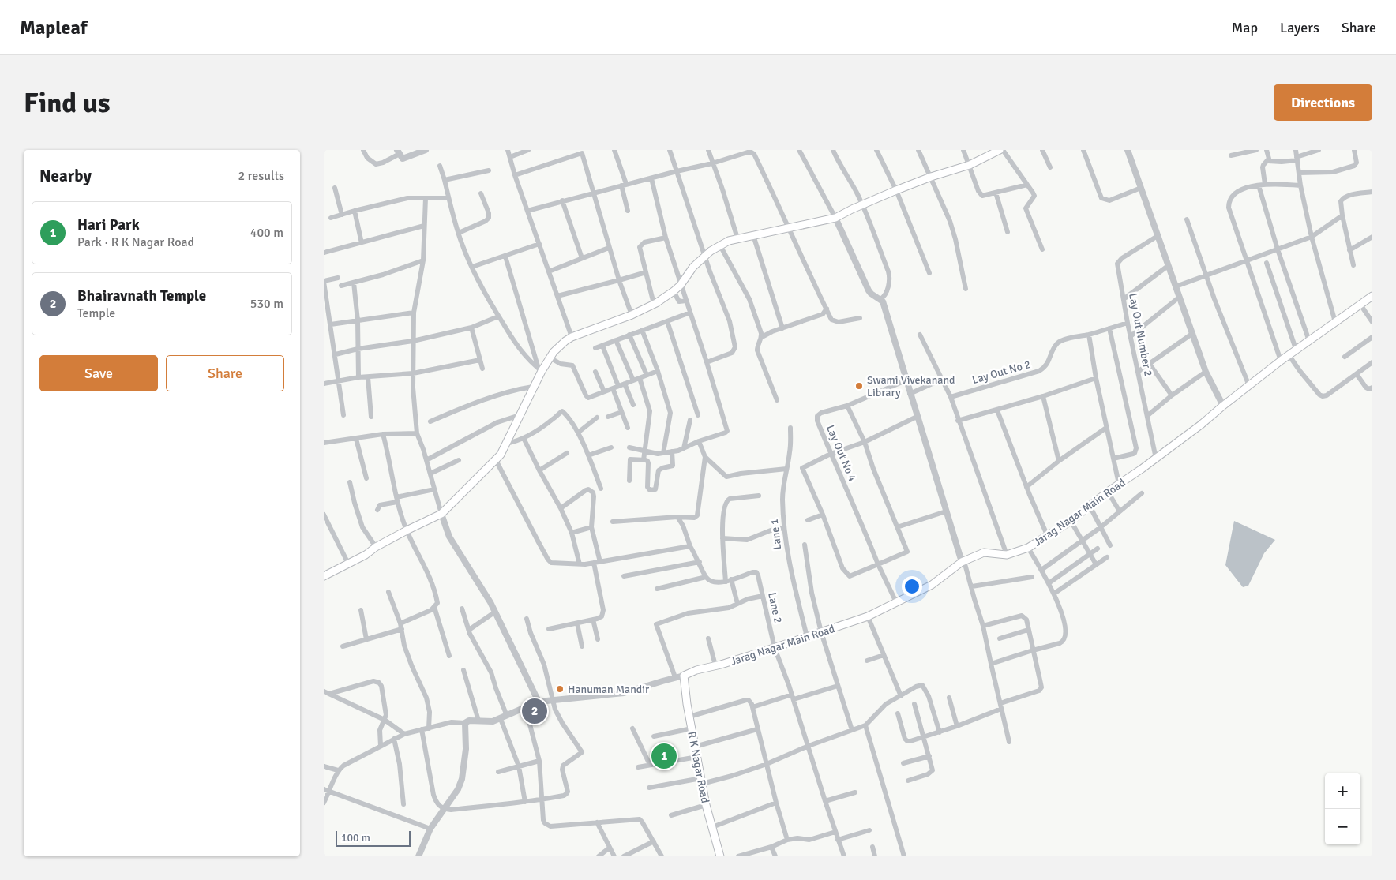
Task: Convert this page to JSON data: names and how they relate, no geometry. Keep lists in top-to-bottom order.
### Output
{
  "streets": {
    "main road": ["Jarag Nagar Main Road", "R K Nagar Road"],
    "street": [
      "Lay Out Number 2",
      "Lay Out No 2",
      "Lay Out No 4",
      "Lane 1",
      "Lane 2"
    ]
  },
  "crossings": [
    ["Lay Out Number 2", "Jarag Nagar Main Road"],
    ["Lay Out No 4", "Jarag Nagar Main Road"],
    ["Jarag Nagar Main Road", "Lane 1"],
    ["Jarag Nagar Main Road", "Lane 2"],
    ["Jarag Nagar Main Road", "R K Nagar Road"]
  ],
  "places": ["Swami Vivekanand Library", "Hanuman Mandir"],
  "scale_bar": "100 m",
  "page": {
    "header": "Mapleaf",
    "nav": ["Map", "Layers", "Share"],
    "buttons": [
      "Directions",
      ["Save", "Share"]
    ],
    "title": "Find us",
    "heading": ["Nearby", "2 results"],
    "list": [
      {
        "mark": "1",
        "name": "Hari Park",
        "note": "Park · R K Nagar Road",
        "value": "400 m"
      },
      {
        "mark": "2",
        "name": "Bhairavnath Temple",
        "note": "Temple",
        "value": "530 m"
      }
    ],
    "pins": ["2", "1"],
    "map_buttons": ["+", "−"],
    "scale": "100 m"
  }
}
